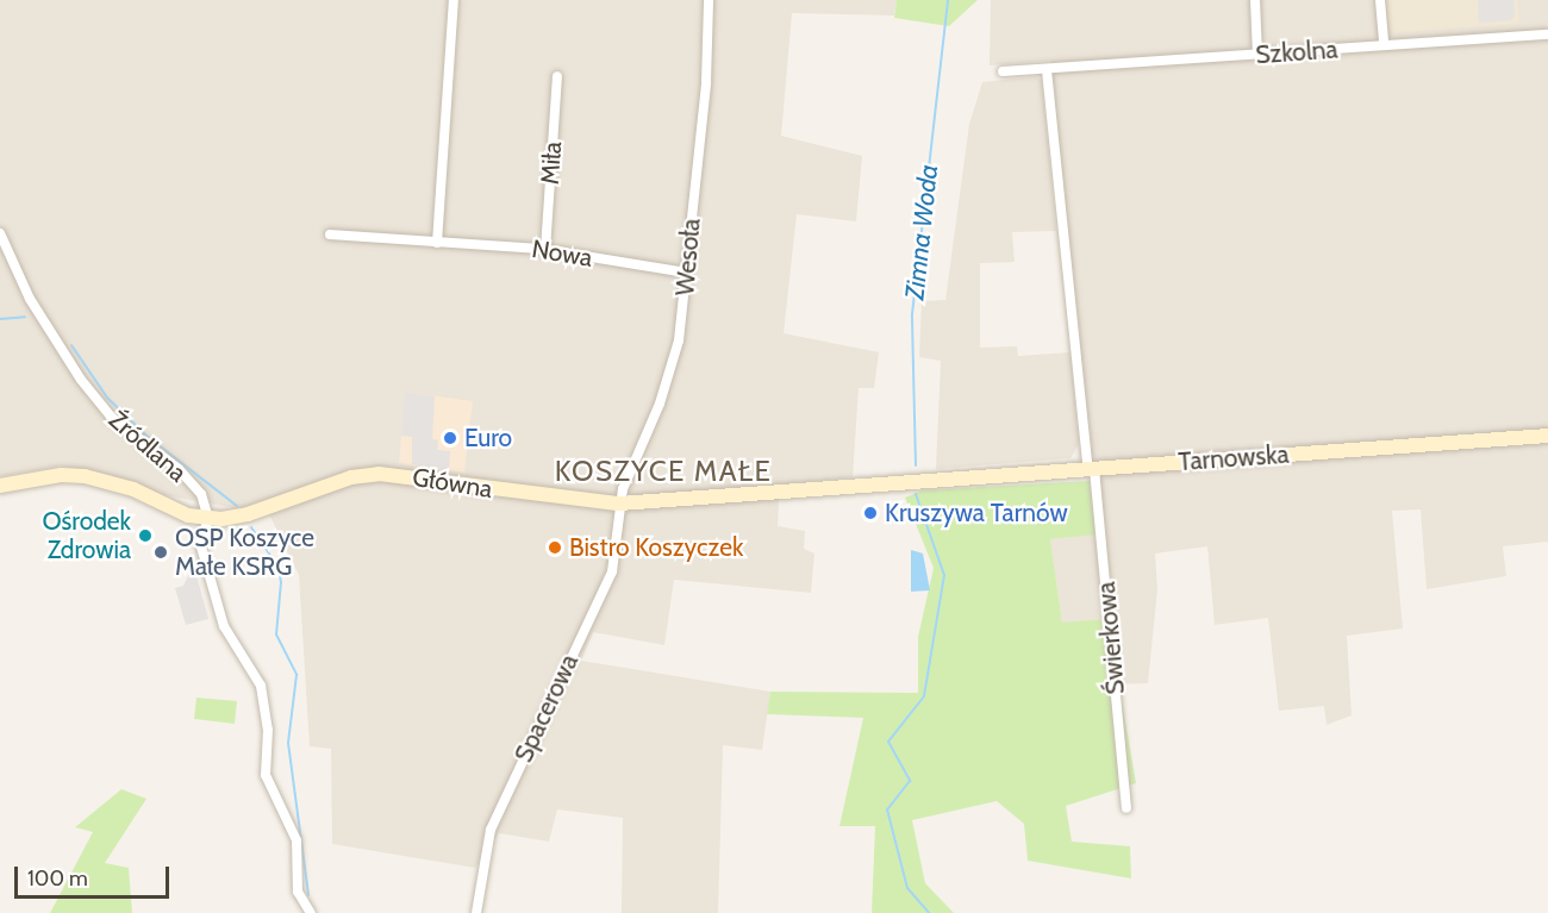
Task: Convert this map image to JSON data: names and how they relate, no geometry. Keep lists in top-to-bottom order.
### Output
{
  "streets": {
    "street": [
      "Szkolna",
      "Miła",
      "Nowa",
      "Wesoła",
      "Źródlana",
      "Tarnowska",
      "Główna",
      "Świerkowa",
      "Spacerowa"
    ]
  },
  "crossings": [
    ["Miła", "Nowa"],
    ["Nowa", "Wesoła"],
    ["Wesoła", "Główna"],
    ["Wesoła", "Spacerowa"],
    ["Źródlana", "Główna"],
    ["Tarnowska", "Główna"],
    ["Tarnowska", "Świerkowa"],
    ["Główna", "Spacerowa"]
  ],
  "districts": ["KOSZYCE MAŁE"],
  "water": ["Zimna Woda"],
  "places": [
    "Euro",
    "Kruszywa Tarnów",
    "Ośrodek Zdrowia",
    "Bistro Koszyczek",
    "OSP Koszyce Małe KSRG"
  ],
  "scale_bar": "100 m"
}
